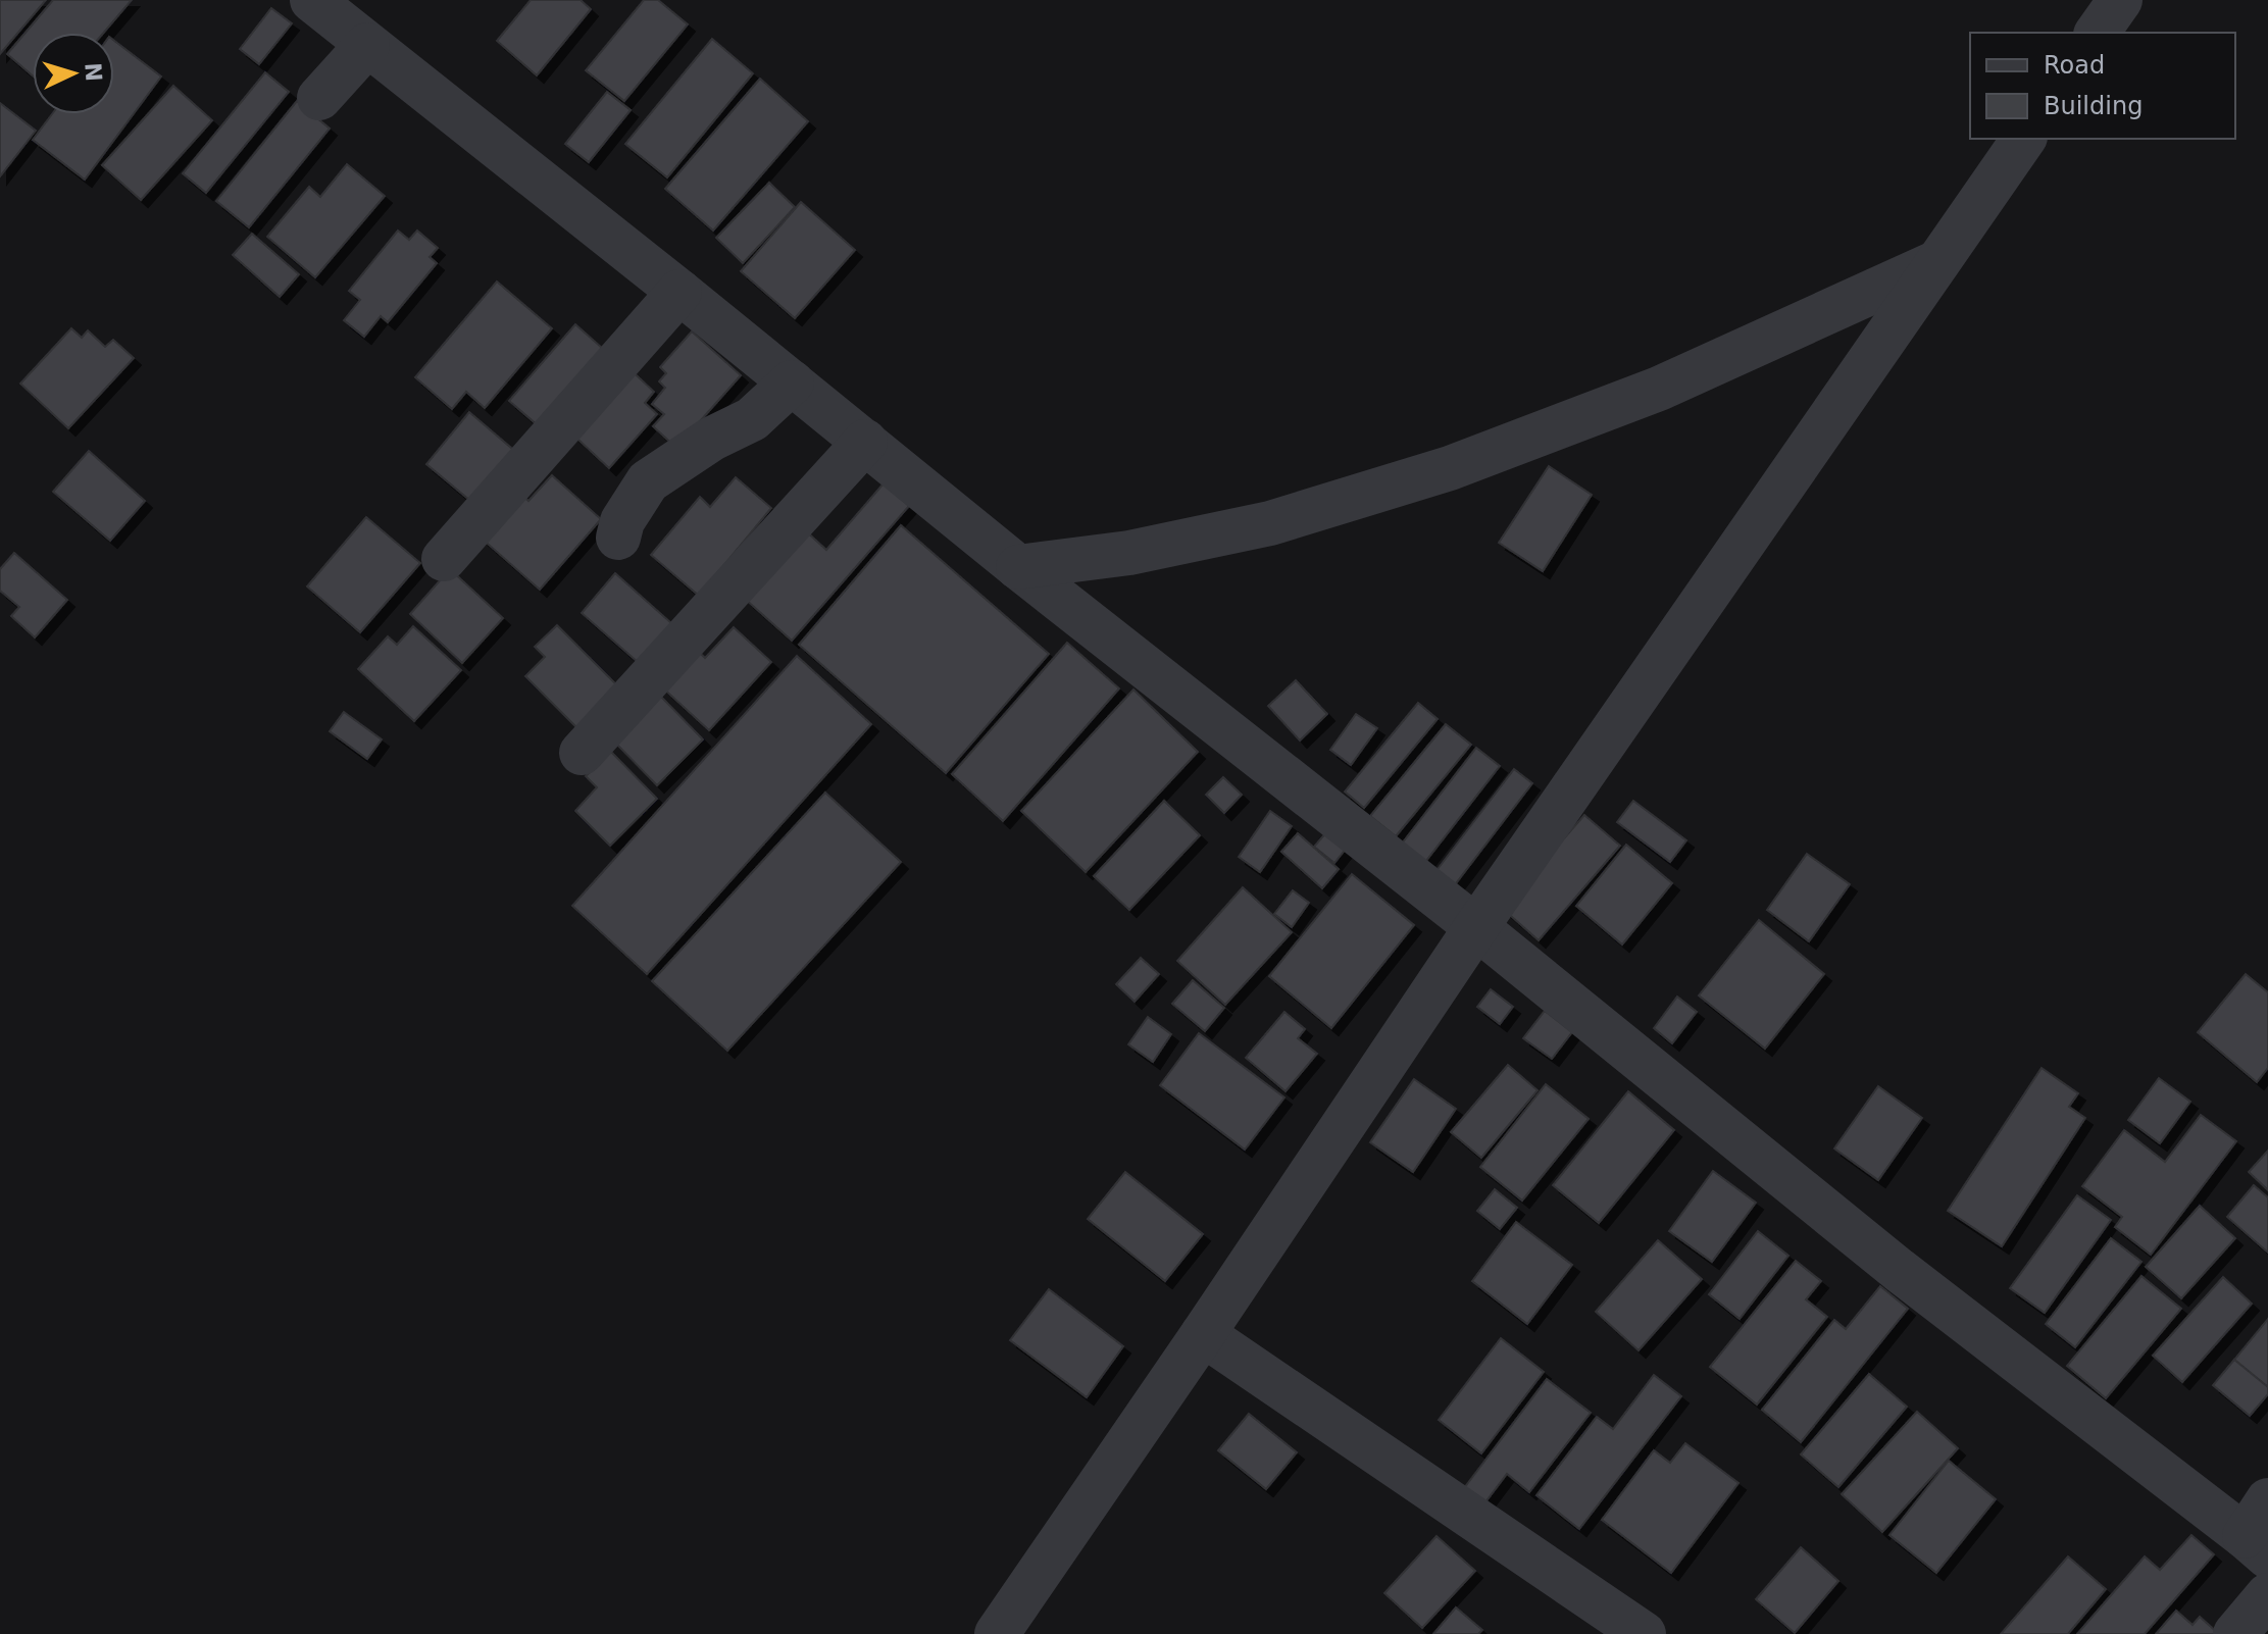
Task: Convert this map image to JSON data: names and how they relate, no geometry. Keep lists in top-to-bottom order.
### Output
{
  "legend": ["Road", "Building"],
  "north": "right"
}
